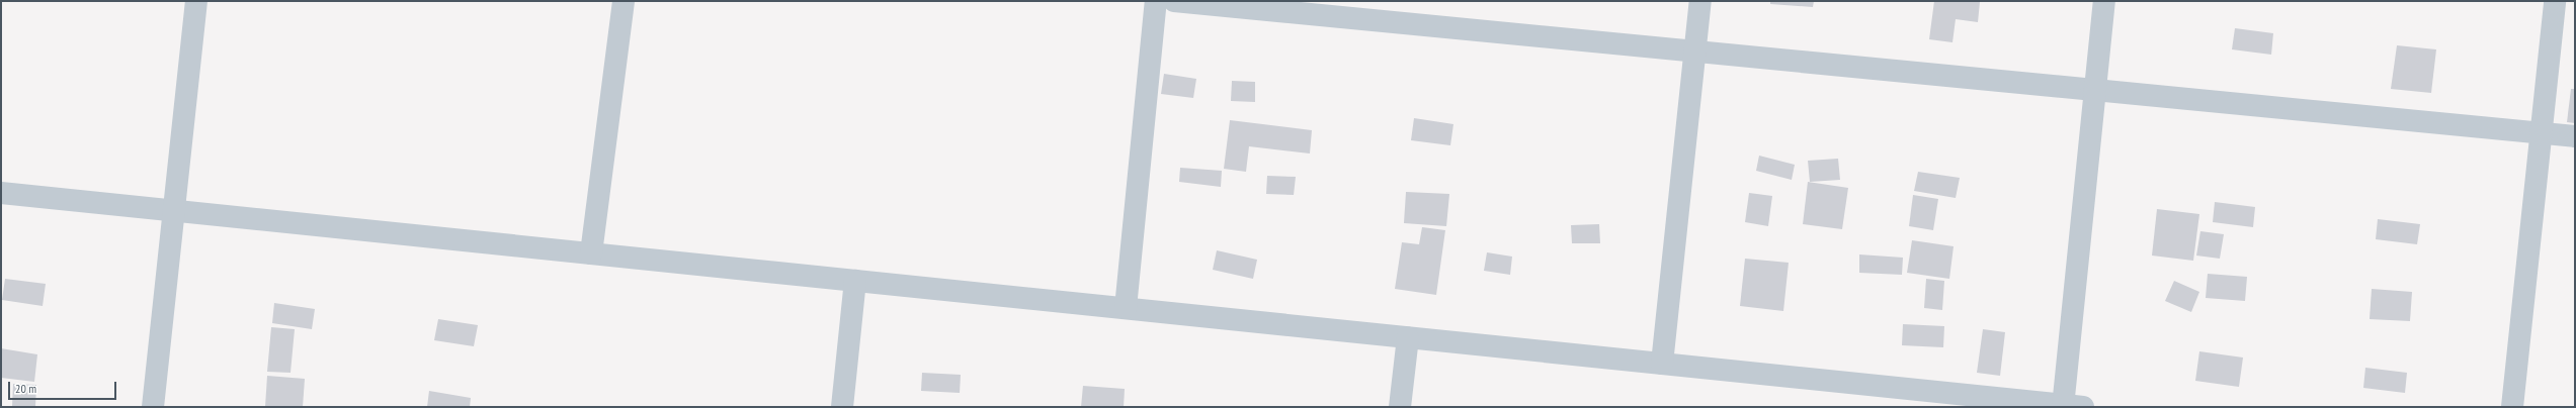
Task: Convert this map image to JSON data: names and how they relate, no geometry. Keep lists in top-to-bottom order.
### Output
{
  "scale_bar": "20 m"
}
